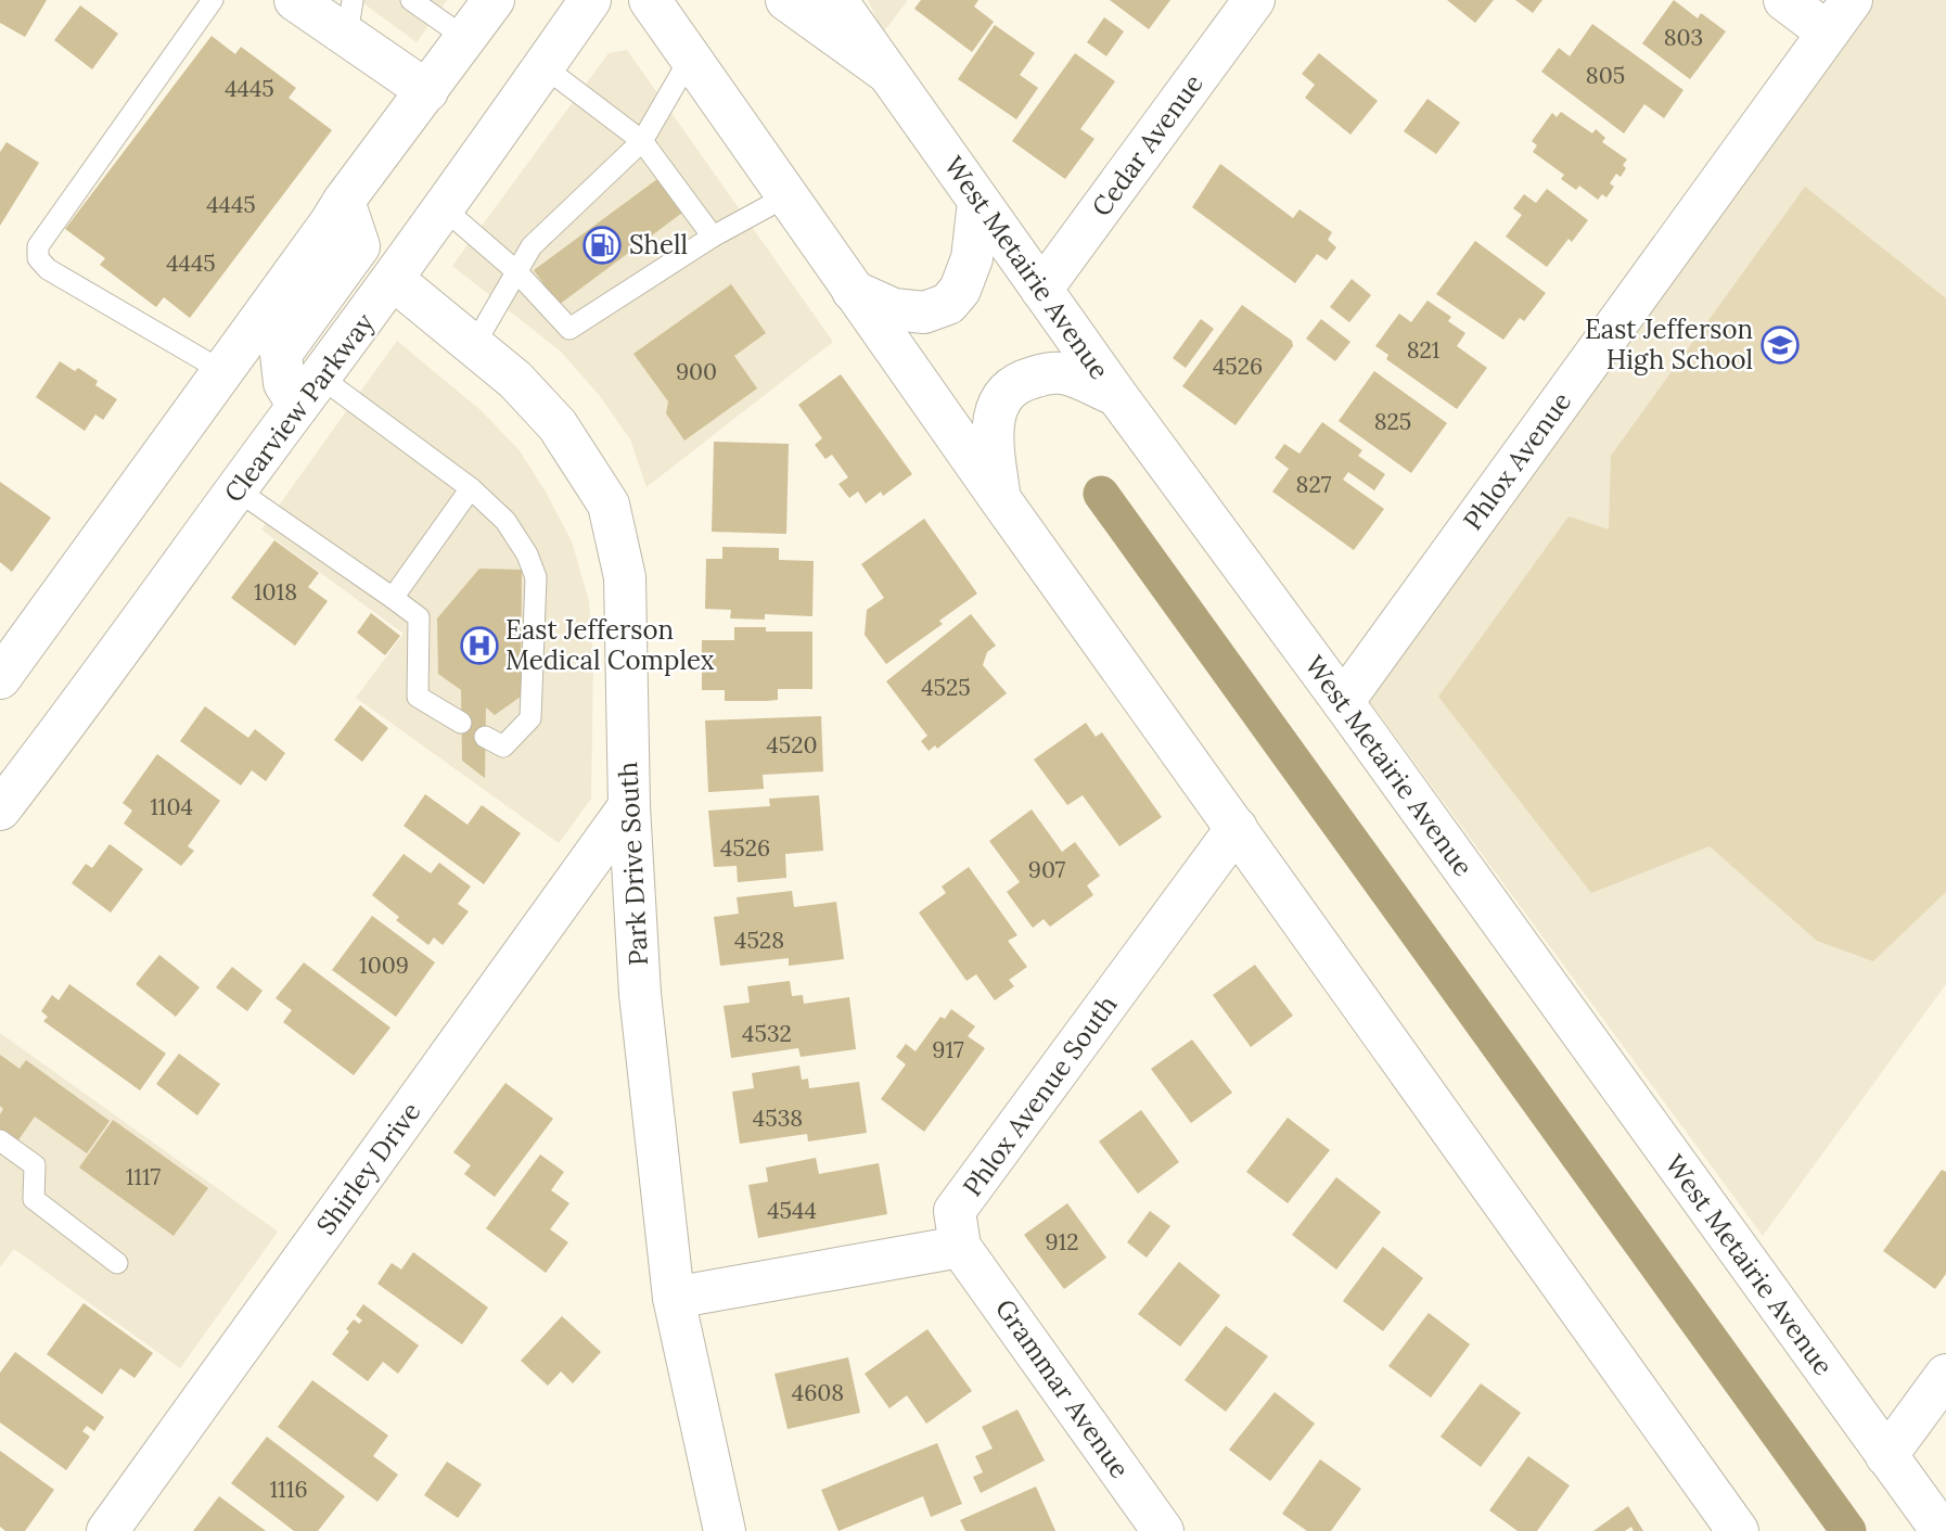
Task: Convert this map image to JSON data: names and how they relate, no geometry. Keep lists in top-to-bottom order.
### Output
{
  "streets": {
    "main road": [
      "Cedar Avenue",
      "West Metairie Avenue",
      "Clearview Parkway",
      "Phlox Avenue",
      "Park Drive South",
      "Phlox Avenue South",
      "Shirley Drive",
      "Grammar Avenue"
    ]
  },
  "crossings": [
    ["Cedar Avenue", "West Metairie Avenue"],
    ["West Metairie Avenue", "Phlox Avenue"],
    ["Clearview Parkway", "Park Drive South"],
    ["Park Drive South", "Shirley Drive"],
    ["Phlox Avenue South", "Grammar Avenue"]
  ],
  "places": {
    "fuel station": ["Shell"],
    "school or university": ["East Jefferson High School"],
    "hospital": ["East Jefferson Medical Complex"]
  },
  "house_numbers": [
    "803",
    "805",
    "4445",
    "4445",
    "4445",
    "821",
    "4526",
    "900",
    "825",
    "827",
    "1018",
    "4525",
    "4520",
    "1104",
    "4526",
    "907",
    "4528",
    "1009",
    "4532",
    "917",
    "4538",
    "1117",
    "4544",
    "912",
    "4608",
    "1116"
  ]
}
